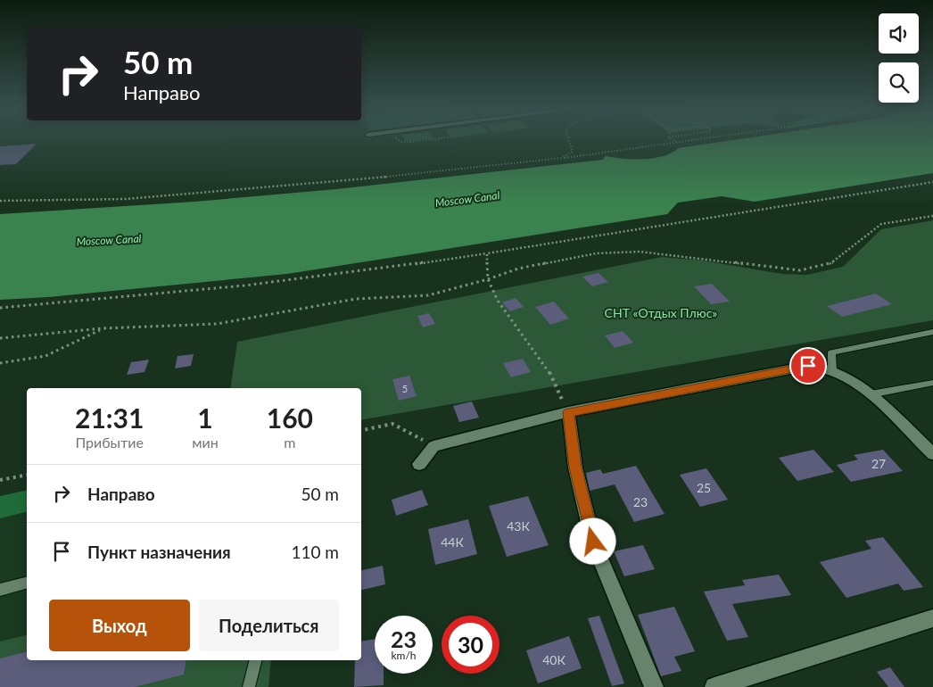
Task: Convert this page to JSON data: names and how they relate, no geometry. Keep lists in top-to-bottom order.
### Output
{
  "water": ["Moscow Canal"],
  "parks": ["СНТ «Отдых Плюс»"],
  "house_numbers": [
    "5",
    "27",
    "25",
    "23",
    "43К",
    "44К",
    "40К"
  ],
  "page": {
    "turn": ["50 m", "Направо"],
    "eta": [
      "21:31",
      "Прибытие",
      "1",
      "мин",
      "160",
      "m"
    ],
    "list": [
      {
        "name": "Направо",
        "value": "50 m"
      },
      {
        "name": "Пункт назначения",
        "value": "110 m"
      }
    ],
    "buttons": ["Выход", "Поделиться"],
    "speed": "23 km/h",
    "limit": "30"
  }
}
